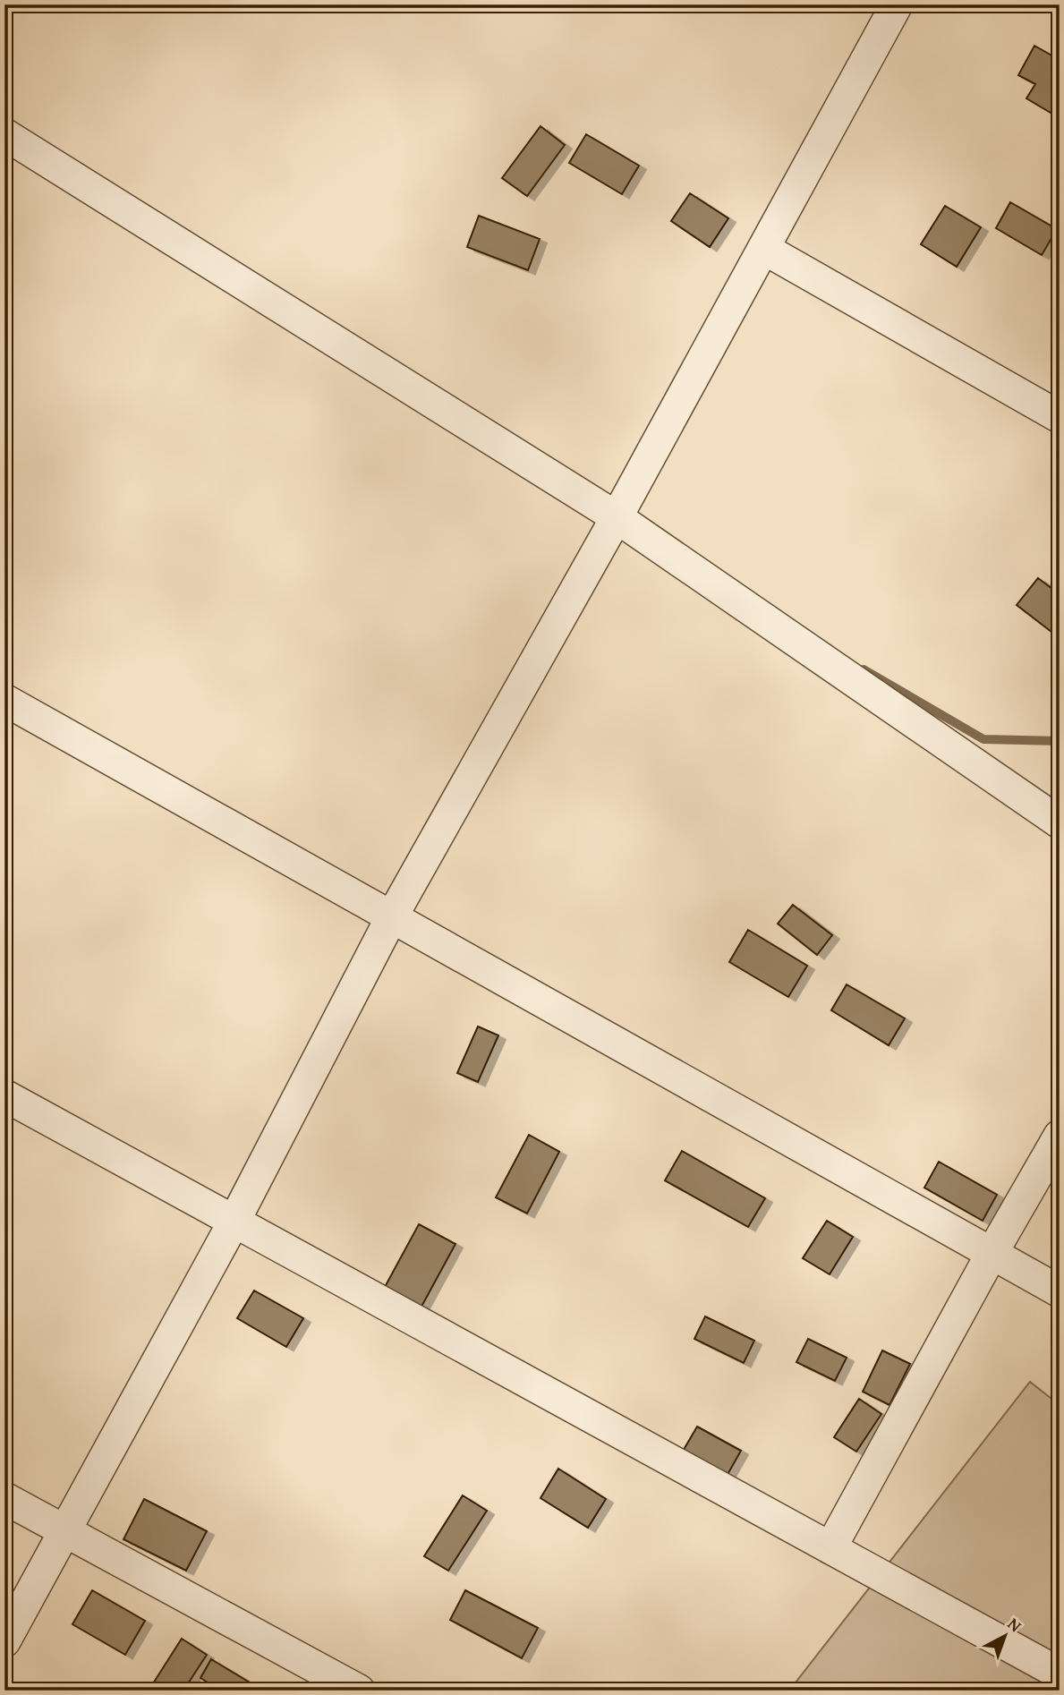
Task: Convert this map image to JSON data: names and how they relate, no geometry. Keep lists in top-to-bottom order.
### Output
{
  "north": "top right"
}
